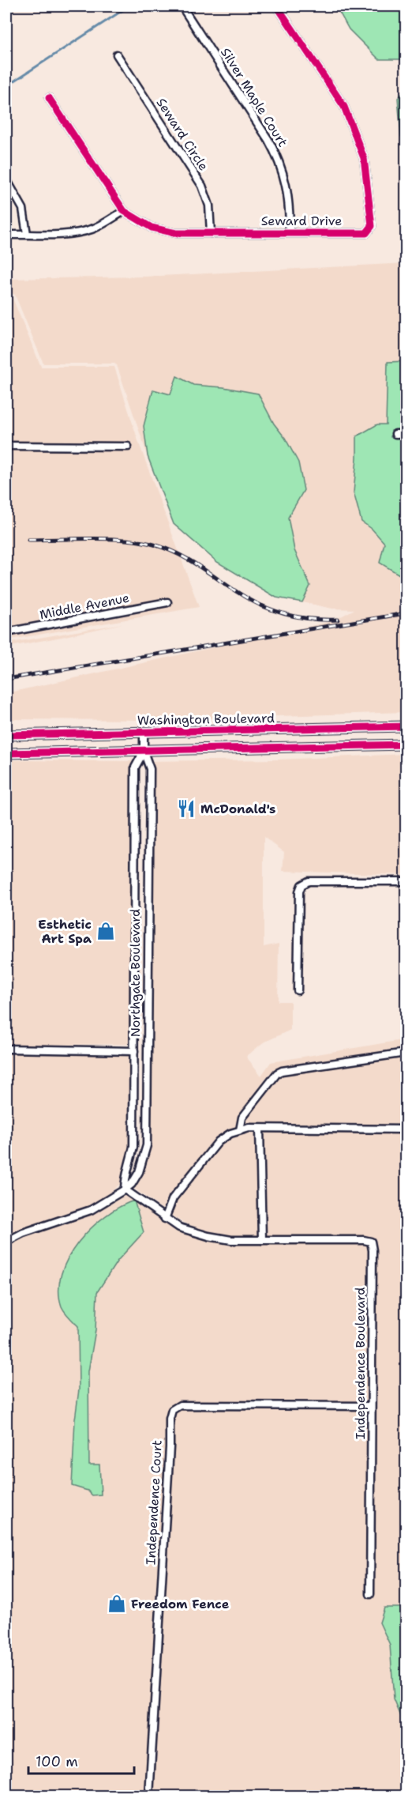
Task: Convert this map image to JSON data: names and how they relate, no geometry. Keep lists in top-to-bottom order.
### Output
{
  "streets": {
    "main road": ["Washington Boulevard"],
    "street": [
      "Silver Maple Court",
      "Seward Circle",
      "Seward Drive",
      "Middle Avenue",
      "Northgate Boulevard",
      "Independence Boulevard",
      "Independence Court"
    ]
  },
  "crossings": [
    ["Silver Maple Court", "Seward Drive"],
    ["Seward Circle", "Seward Drive"],
    ["Washington Boulevard", "Northgate Boulevard"],
    ["Northgate Boulevard", "Independence Boulevard"],
    ["Independence Boulevard", "Independence Court"]
  ],
  "places": {
    "restaurant": ["McDonald's"],
    "shop": ["Esthetic Art Spa", "Freedom Fence"]
  },
  "scale_bar": "100 m"
}
